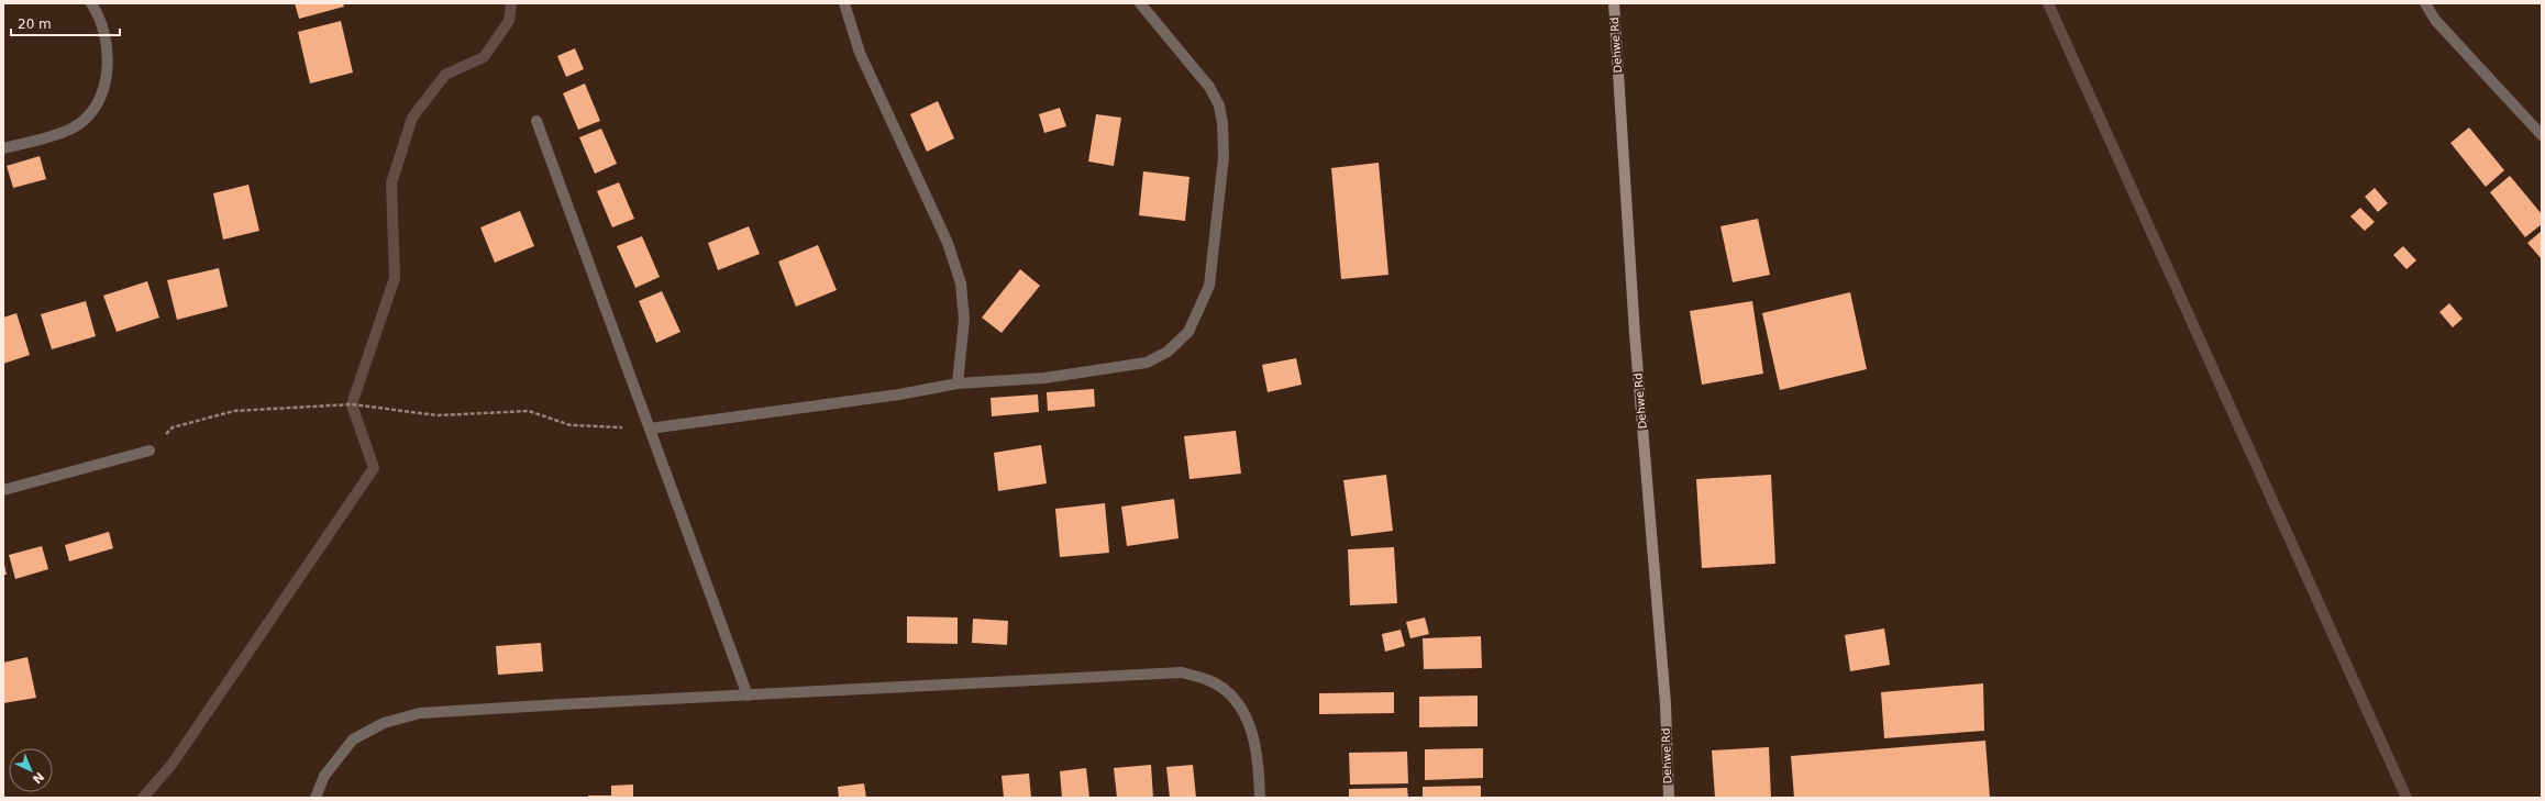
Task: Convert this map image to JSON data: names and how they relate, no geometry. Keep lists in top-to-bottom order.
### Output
{
  "streets": {
    "street": ["Dehwe Rd"]
  },
  "scale_bar": "20 m",
  "north": "bottom right"
}
